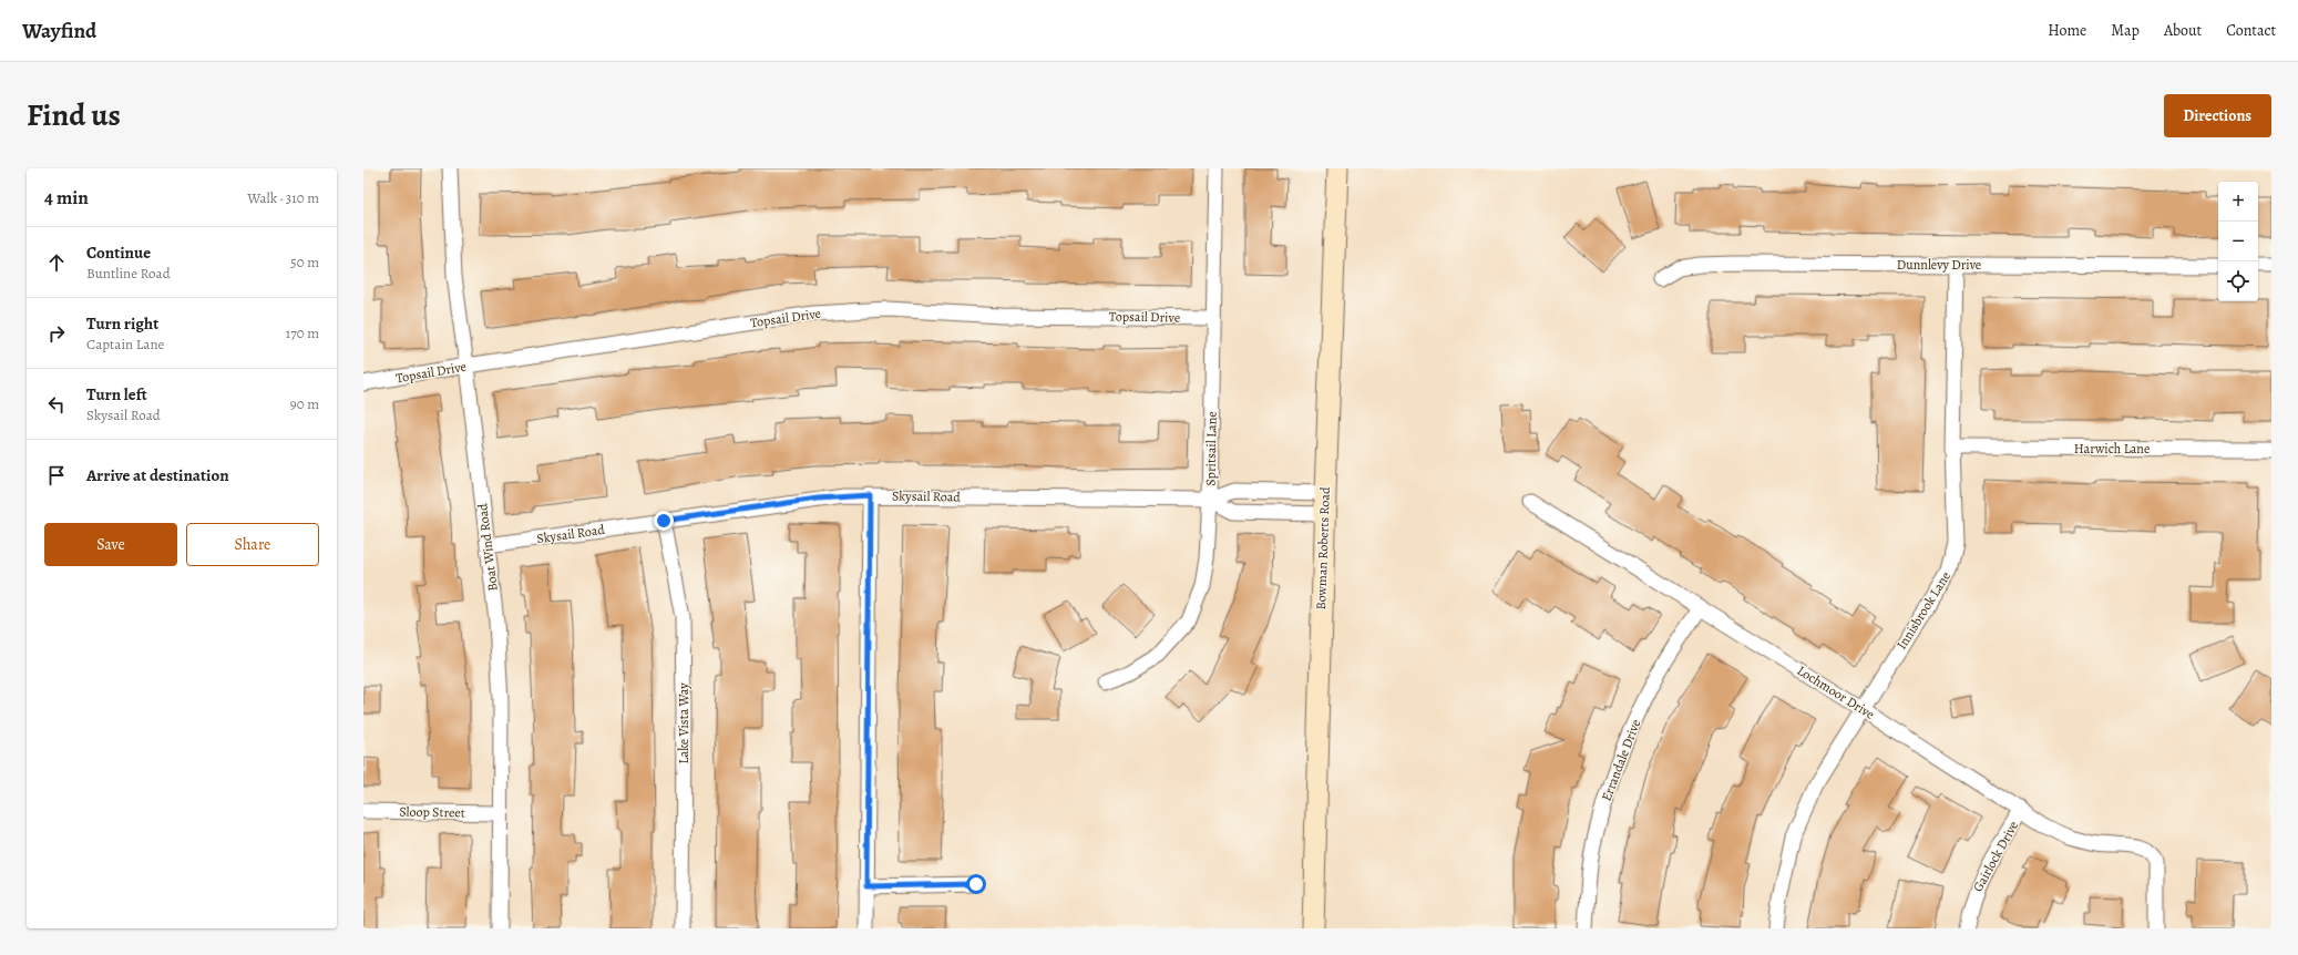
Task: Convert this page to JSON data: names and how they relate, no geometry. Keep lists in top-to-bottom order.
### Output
{
  "streets": {
    "street": [
      "Dunnlevy Drive",
      "Topsail Drive",
      "Spritsail Lane",
      "Harwich Lane",
      "Skysail Road",
      "Boat Wind Road",
      "Bowman Roberts Road",
      "Innisbrook Lane",
      "Lochmoor Drive",
      "Lake Vista Way",
      "Errandale Drive",
      "Sloop Street",
      "Gairlock Drive"
    ]
  },
  "crossings": [
    ["Dunnlevy Drive", "Innisbrook Lane"],
    ["Topsail Drive", "Spritsail Lane"],
    ["Topsail Drive", "Boat Wind Road"],
    ["Spritsail Lane", "Skysail Road"],
    ["Harwich Lane", "Innisbrook Lane"],
    ["Skysail Road", "Boat Wind Road"],
    ["Skysail Road", "Bowman Roberts Road"],
    ["Skysail Road", "Lake Vista Way"],
    ["Boat Wind Road", "Sloop Street"],
    ["Innisbrook Lane", "Lochmoor Drive"],
    ["Lochmoor Drive", "Errandale Drive"],
    ["Lochmoor Drive", "Gairlock Drive"]
  ],
  "page": {
    "header": "Wayfind",
    "nav": [
      "Home",
      "Map",
      "About",
      "Contact"
    ],
    "title": "Find us",
    "buttons": [
      "Directions",
      ["Save", "Share"]
    ],
    "heading": ["4 min", "Walk · 310 m"],
    "map_buttons": ["+", "−"],
    "list": [
      ["Continue", "Buntline Road", "50 m"],
      ["Turn right", "Captain Lane", "170 m"],
      ["Turn left", "Skysail Road", "90 m"],
      "Arrive at destination"
    ]
  }
}
